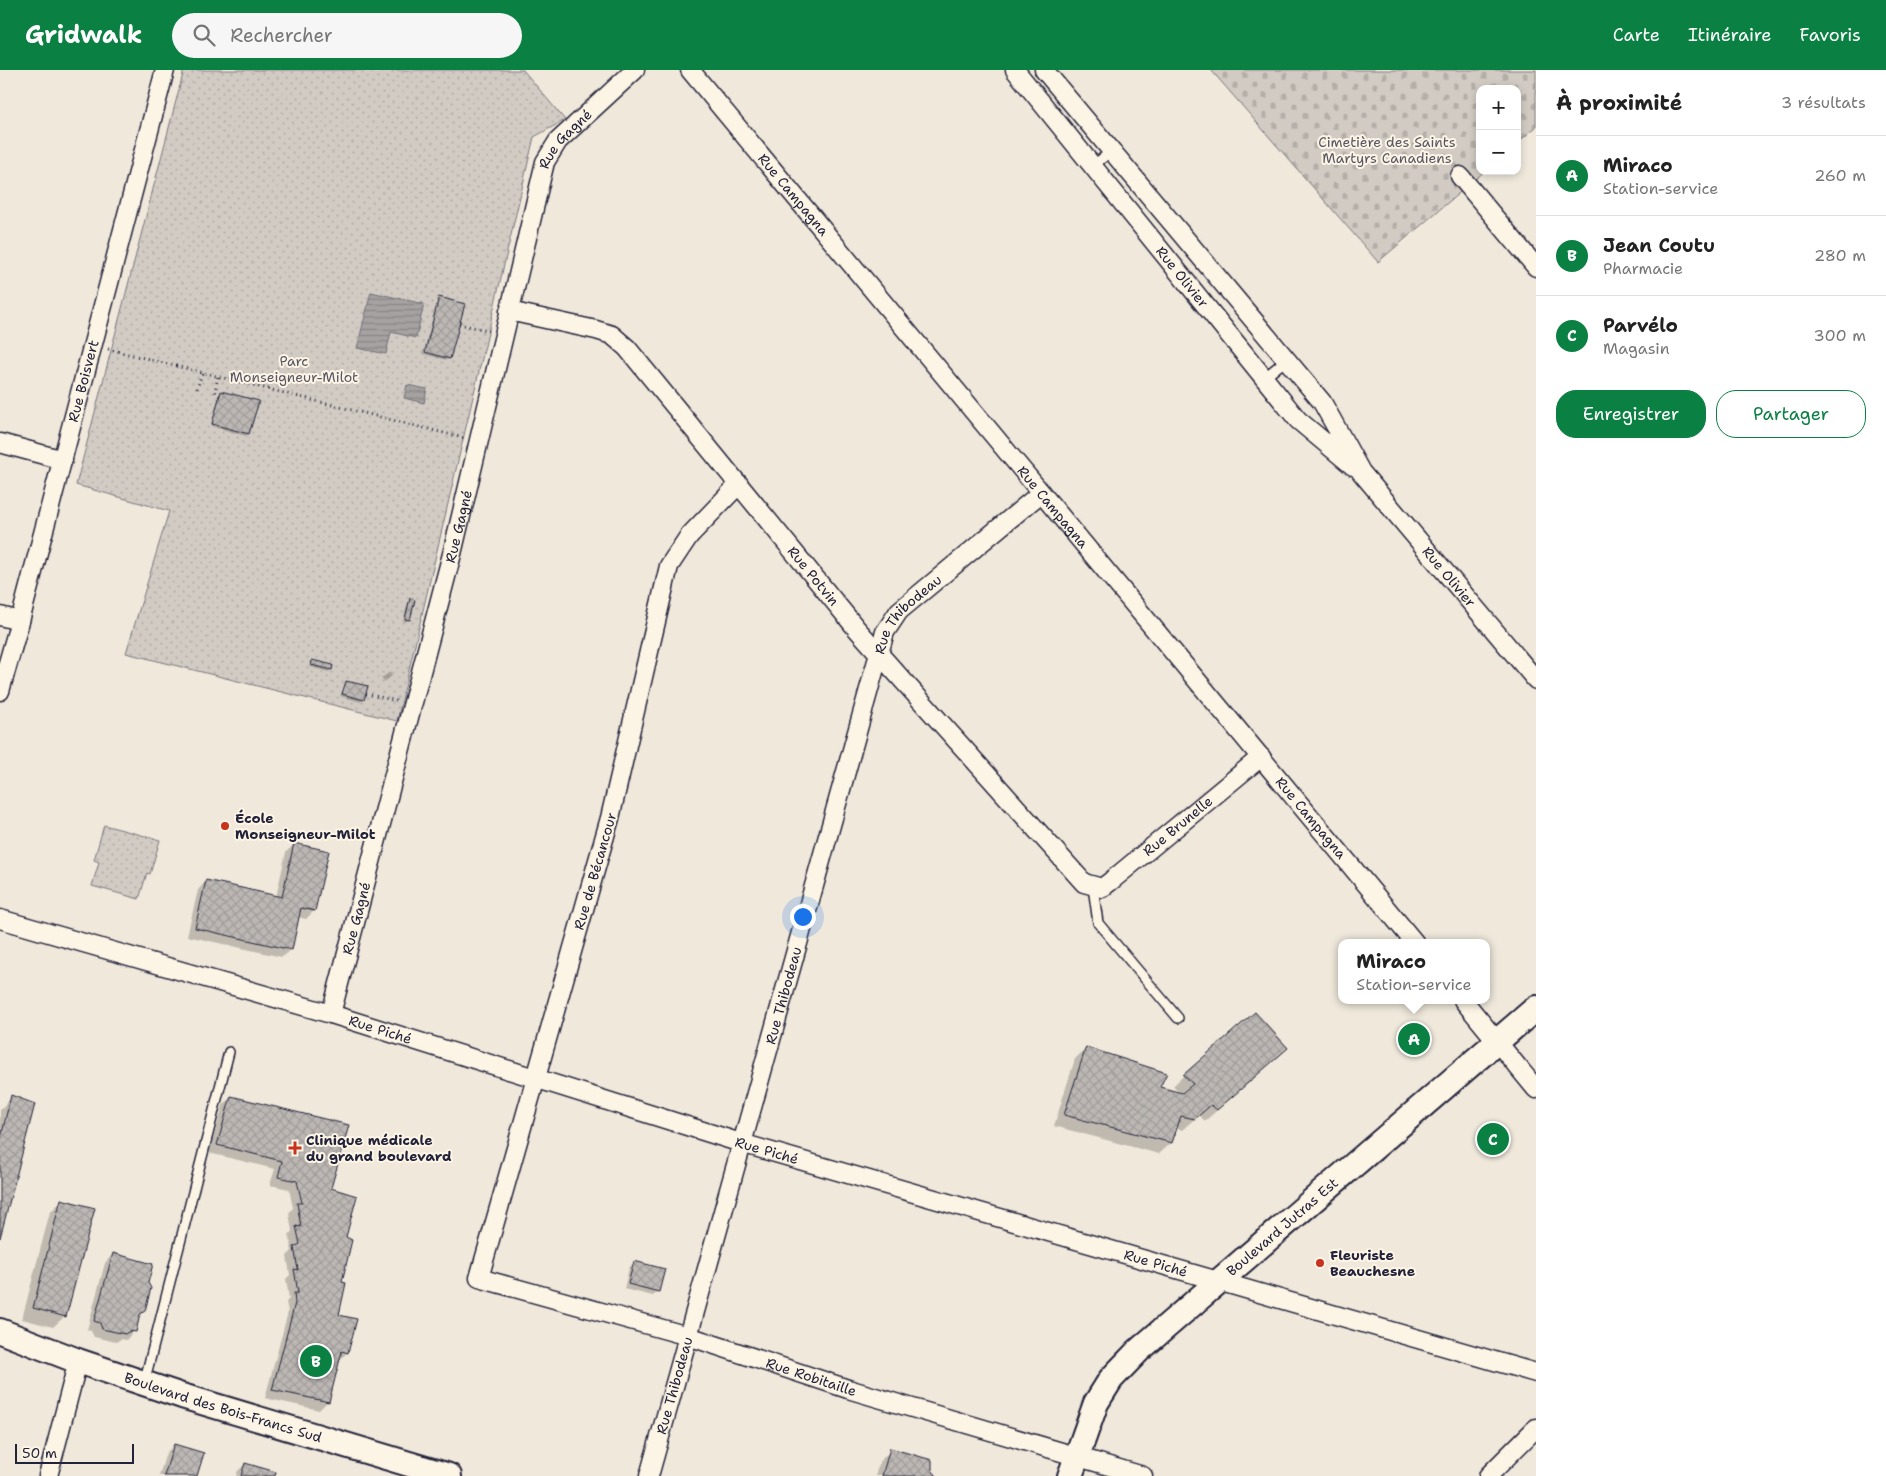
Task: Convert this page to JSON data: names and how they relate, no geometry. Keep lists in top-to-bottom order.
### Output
{
  "streets": {
    "main road": ["Boulevard Jutras Est", "Boulevard des Bois-Francs Sud"],
    "street": [
      "Rue Gagné",
      "Rue Campagna",
      "Rue Olivier",
      "Rue Boisvert",
      "Rue Potvin",
      "Rue Thibodeau",
      "Rue Brunelle",
      "Rue de Bécancour",
      "Rue Piché",
      "Rue Robitaille"
    ]
  },
  "crossings": [
    ["Rue Gagné", "Rue Potvin"],
    ["Rue Gagné", "Rue Piché"],
    ["Rue Campagna", "Rue Thibodeau"],
    ["Rue Campagna", "Rue Brunelle"],
    ["Rue Potvin", "Rue Thibodeau"],
    ["Rue Potvin", "Rue Brunelle"],
    ["Rue Potvin", "Rue de Bécancour"],
    ["Rue Thibodeau", "Rue Piché"],
    ["Rue Thibodeau", "Rue Robitaille"],
    ["Rue de Bécancour", "Rue Piché"],
    ["Rue de Bécancour", "Rue Robitaille"],
    ["Rue Piché", "Boulevard Jutras Est"],
    ["Boulevard Jutras Est", "Rue Robitaille"]
  ],
  "parks": ["Cimetière des Saints Martyrs Canadiens", "Parc Monseigneur-Milot"],
  "places": {
    "other": ["École Monseigneur-Milot", "Fleuriste Beauchesne"],
    "health": ["Clinique médicale du grand boulevard"]
  },
  "scale_bar": "50 m",
  "page": {
    "header": "Gridwalk",
    "search": "Rechercher",
    "nav": ["Carte", "Itinéraire", "Favoris"],
    "heading": ["À proximité", "3 résultats"],
    "map_buttons": ["+", "−"],
    "list": [
      {
        "mark": "A",
        "name": "Miraco",
        "note": "Station-service",
        "value": "260 m"
      },
      {
        "mark": "B",
        "name": "Jean Coutu",
        "note": "Pharmacie",
        "value": "280 m"
      },
      {
        "mark": "C",
        "name": "Parvélo",
        "note": "Magasin",
        "value": "300 m"
      }
    ],
    "buttons": ["Enregistrer", "Partager"],
    "popup": ["Miraco", "Station-service"],
    "pins": ["A", "C", "B"],
    "scale": "50 m"
  }
}
